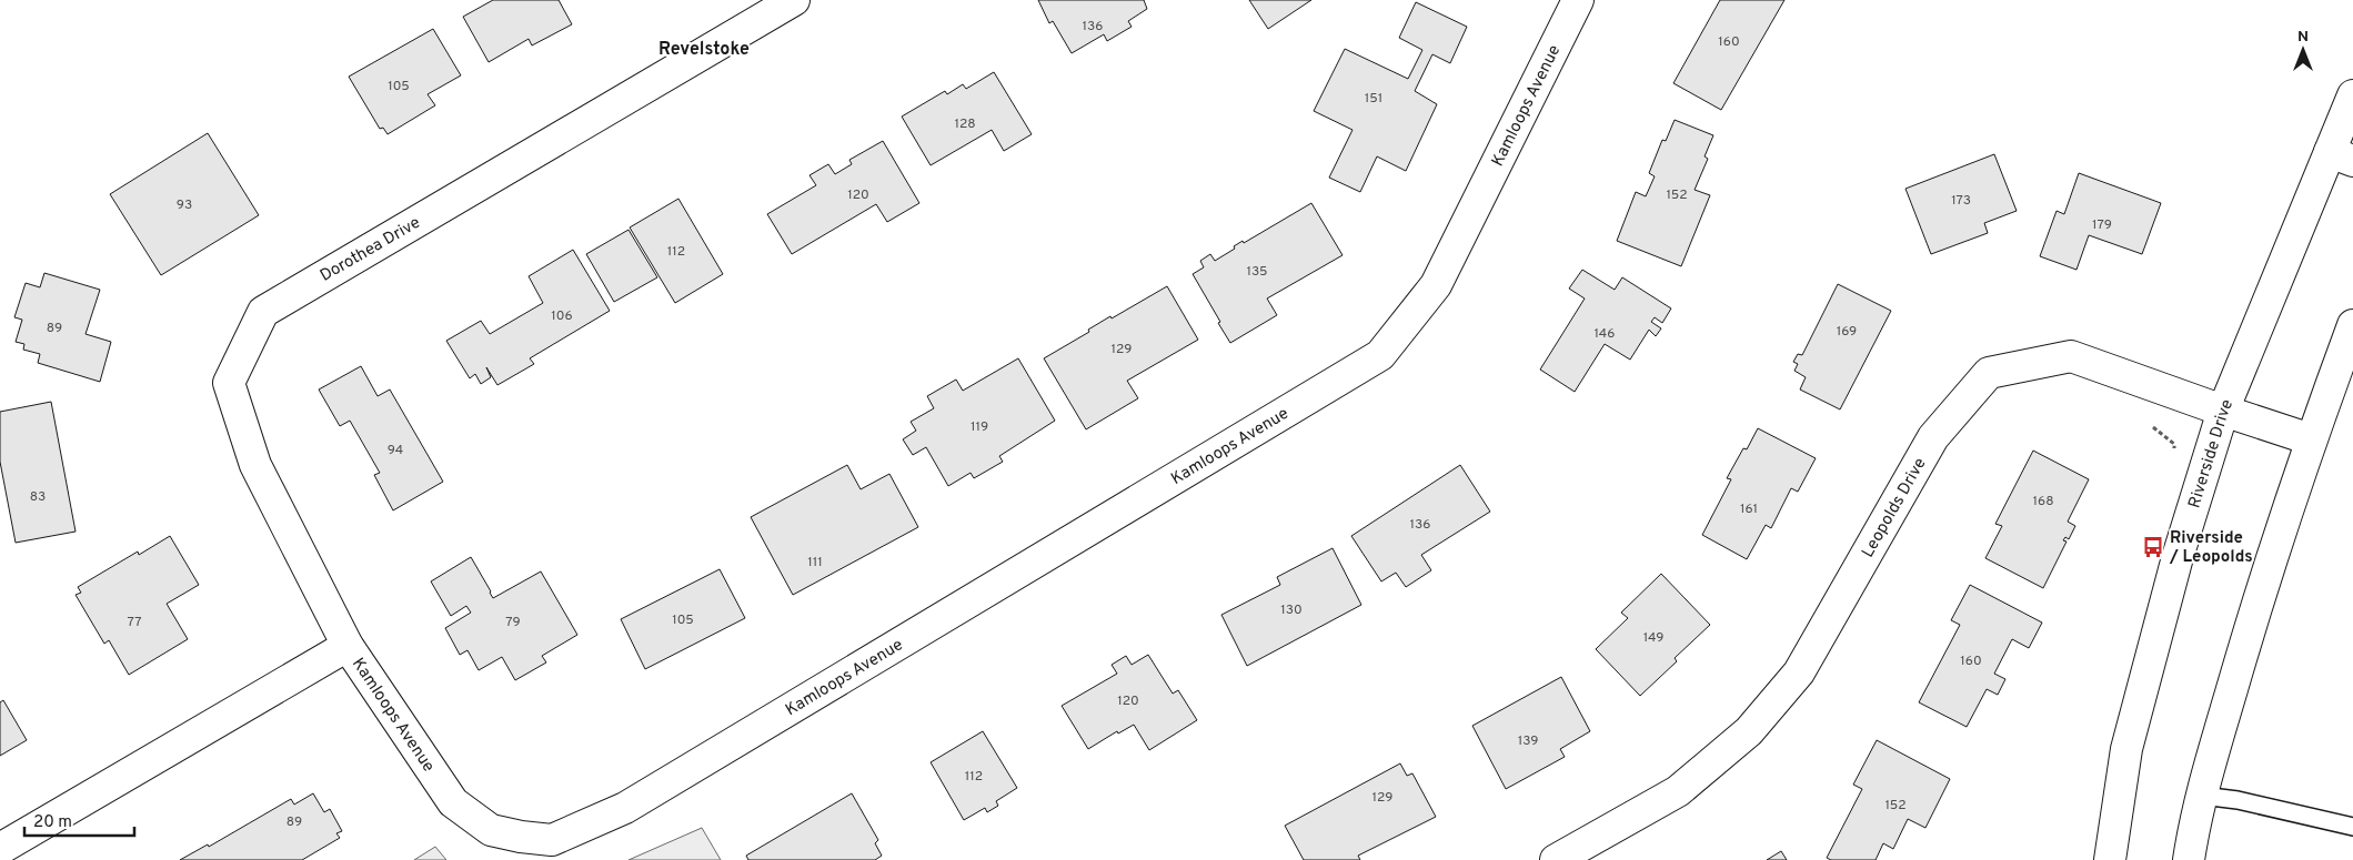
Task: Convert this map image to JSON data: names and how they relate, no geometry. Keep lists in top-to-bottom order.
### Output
{
  "streets": {
    "street": [
      "Kamloops Avenue",
      "Dorothea Drive",
      "Riverside Drive",
      "Leopolds Drive"
    ]
  },
  "crossings": [
    ["Kamloops Avenue", "Dorothea Drive"],
    ["Riverside Drive", "Leopolds Drive"]
  ],
  "districts": ["Revelstoke"],
  "places": {
    "bus stop": ["Riverside / Leopolds"]
  },
  "house_numbers": [
    "136",
    "160",
    "105",
    "151",
    "128",
    "120",
    "152",
    "173",
    "93",
    "179",
    "112",
    "135",
    "106",
    "89",
    "169",
    "146",
    "129",
    "119",
    "94",
    "83",
    "168",
    "161",
    "136",
    "111",
    "130",
    "105",
    "77",
    "79",
    "149",
    "160",
    "120",
    "139",
    "112",
    "129",
    "152",
    "89"
  ],
  "scale_bar": "20 m",
  "north": "top"
}
